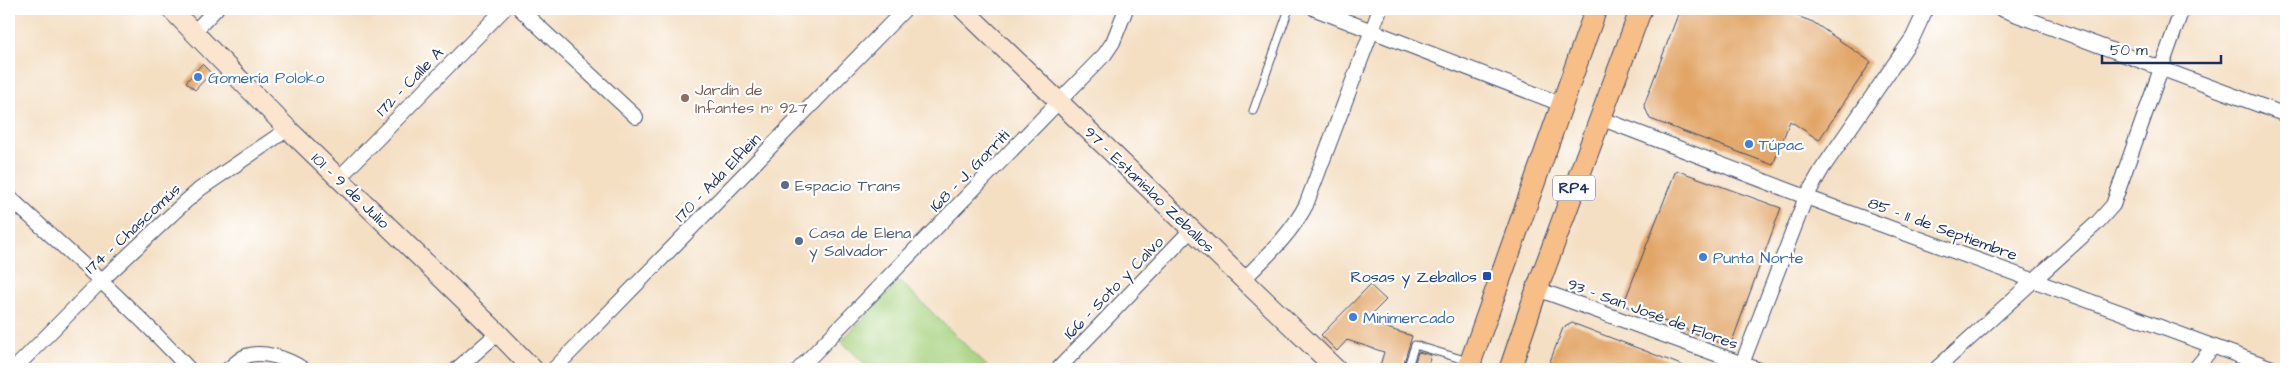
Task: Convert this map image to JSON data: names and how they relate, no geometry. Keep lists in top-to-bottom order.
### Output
{
  "streets": {
    "main road": ["RP4"],
    "street": [
      "172 - Calle A",
      "168 - J. Gorriti",
      "170 - Ada Elflein",
      "97 - Estanislao Zeballos",
      "101 - 9 de Julio",
      "174 - Chascomús",
      "85 - 11 de Septiembre",
      "166 - Soto y Calvo",
      "93 - San José de Flores"
    ]
  },
  "crossings": [
    ["172 - Calle A", "101 - 9 de Julio"],
    ["168 - J. Gorriti", "97 - Estanislao Zeballos"],
    ["RP4", "85 - 11 de Septiembre"],
    ["RP4", "93 - San José de Flores"],
    ["97 - Estanislao Zeballos", "166 - Soto y Calvo"],
    ["101 - 9 de Julio", "174 - Chascomús"]
  ],
  "places": {
    "other": [
      "Gomería Poloko",
      "Jardín de Infantes nº 927",
      "Túpac",
      "Espacio Trans",
      "Casa de Elena y Salvador",
      "Punta Norte",
      "Minimercado"
    ],
    "transit": ["Rosas y Zeballos"]
  },
  "scale_bar": "50 m"
}
